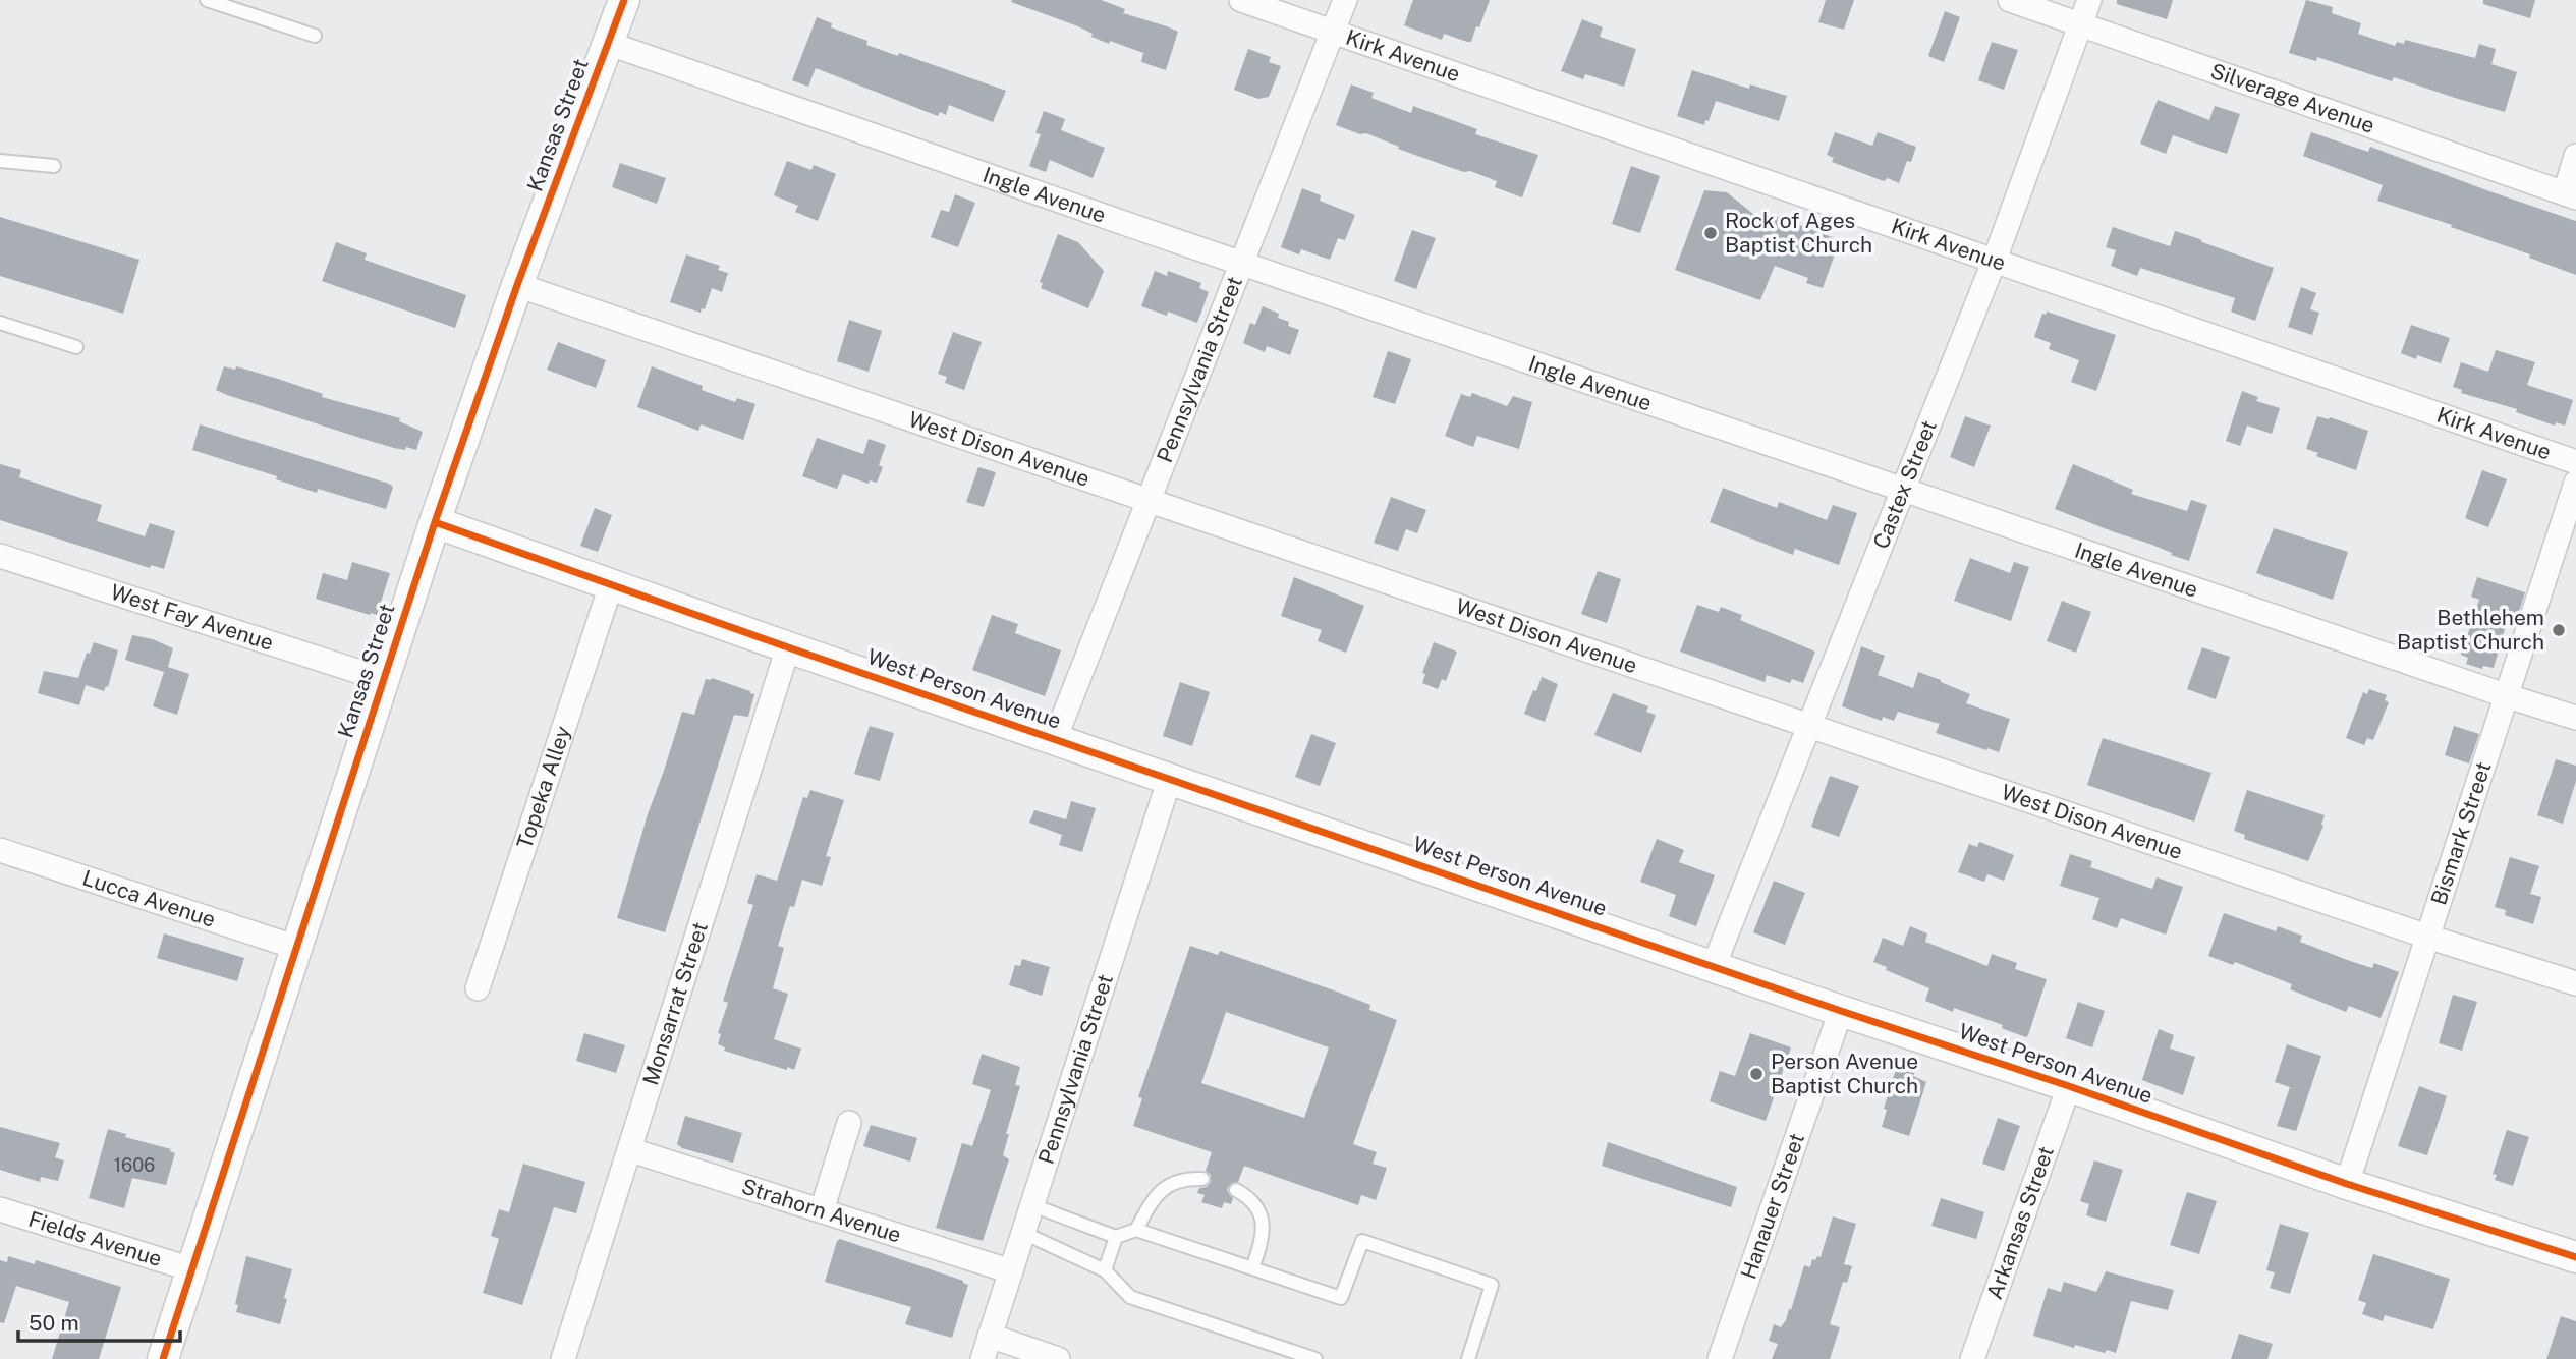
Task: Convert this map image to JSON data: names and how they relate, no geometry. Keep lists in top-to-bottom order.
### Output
{
  "streets": {
    "street": [
      "Kirk Avenue",
      "Silverage Avenue",
      "Kansas Street",
      "Ingle Avenue",
      "Pennsylvania Street",
      "West Dison Avenue",
      "Castex Street",
      "West Fay Avenue",
      "West Person Avenue",
      "Topeka Alley",
      "Bismark Street",
      "Lucca Avenue",
      "Monsarrat Street",
      "Hanauer Street",
      "Strahorn Avenue",
      "Arkansas Street",
      "Fields Avenue"
    ]
  },
  "crossings": [
    ["Kirk Avenue", "Pennsylvania Street"],
    ["Kirk Avenue", "Castex Street"],
    ["Silverage Avenue", "Castex Street"],
    ["Kansas Street", "Ingle Avenue"],
    ["Kansas Street", "West Dison Avenue"],
    ["Kansas Street", "West Fay Avenue"],
    ["Kansas Street", "West Person Avenue"],
    ["Kansas Street", "Lucca Avenue"],
    ["Kansas Street", "Fields Avenue"],
    ["Ingle Avenue", "Pennsylvania Street"],
    ["Ingle Avenue", "Castex Street"],
    ["Ingle Avenue", "Bismark Street"],
    ["Pennsylvania Street", "West Dison Avenue"],
    ["Pennsylvania Street", "West Person Avenue"],
    ["Pennsylvania Street", "Strahorn Avenue"],
    ["West Dison Avenue", "Castex Street"],
    ["West Dison Avenue", "Bismark Street"],
    ["Castex Street", "West Person Avenue"],
    ["West Person Avenue", "Topeka Alley"],
    ["West Person Avenue", "Bismark Street"],
    ["West Person Avenue", "Monsarrat Street"],
    ["West Person Avenue", "Hanauer Street"],
    ["West Person Avenue", "Arkansas Street"],
    ["Monsarrat Street", "Strahorn Avenue"]
  ],
  "places": ["Rock of Ages Baptist Church", "Bethlehem Baptist Church", "Person Avenue Baptist Church"],
  "house_numbers": ["1606"],
  "scale_bar": "50 m"
}
